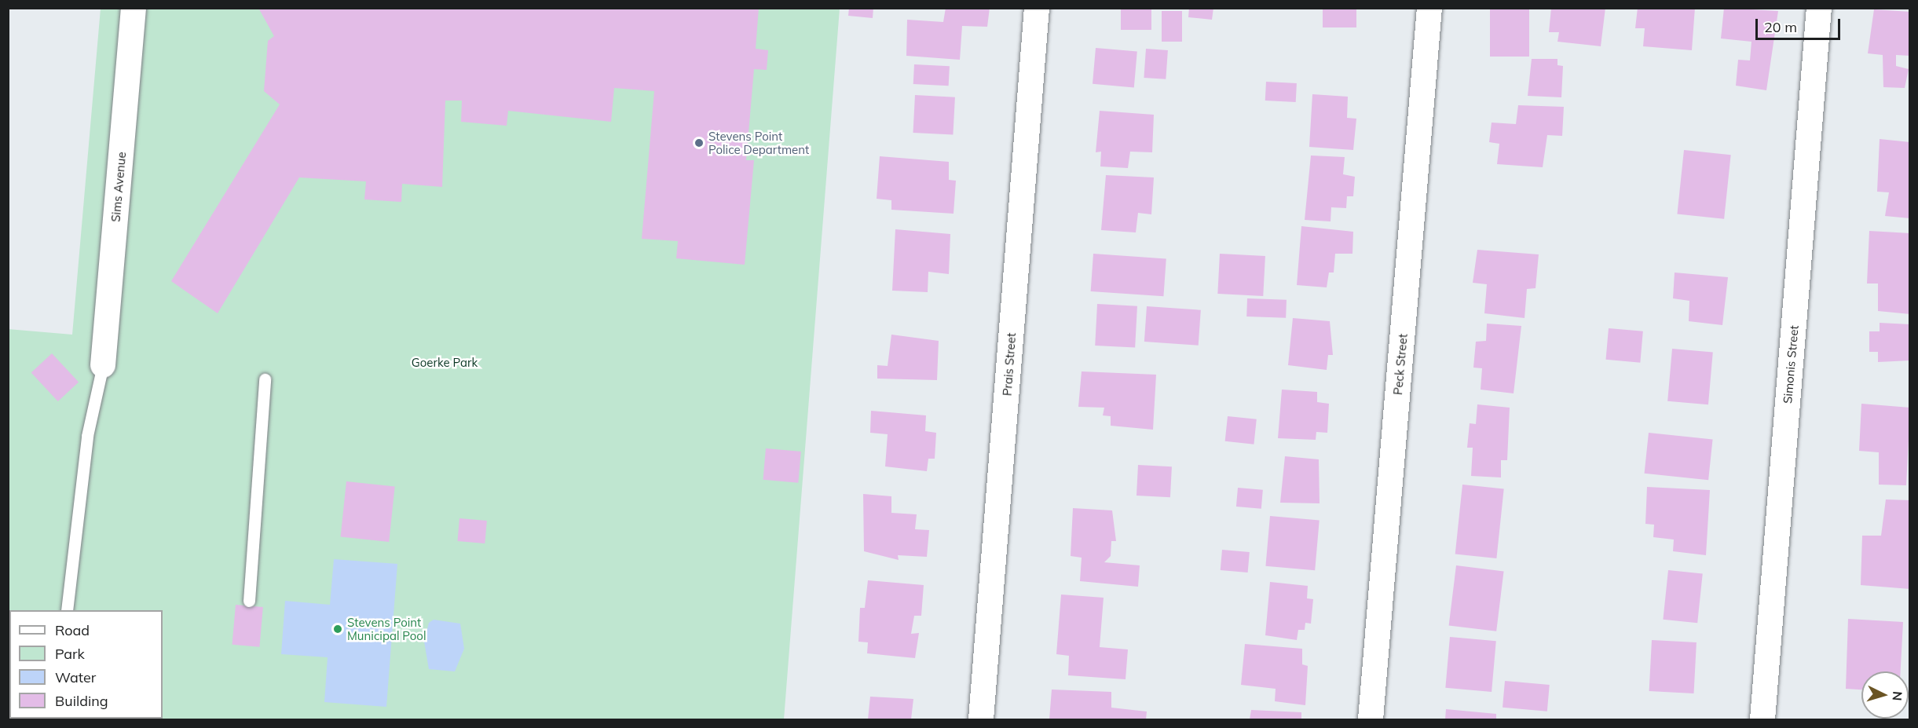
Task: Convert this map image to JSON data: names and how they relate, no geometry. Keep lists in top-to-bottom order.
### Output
{
  "streets": {
    "street": [
      "Sims Avenue",
      "Prais Street",
      "Peck Street",
      "Simonis Street"
    ]
  },
  "parks": ["Goerke Park"],
  "places": ["Stevens Point Police Department", "Stevens Point Municipal Pool"],
  "legend": [
    "Road",
    "Park",
    "Water",
    "Building"
  ],
  "scale_bar": "20 m",
  "north": "right"
}
